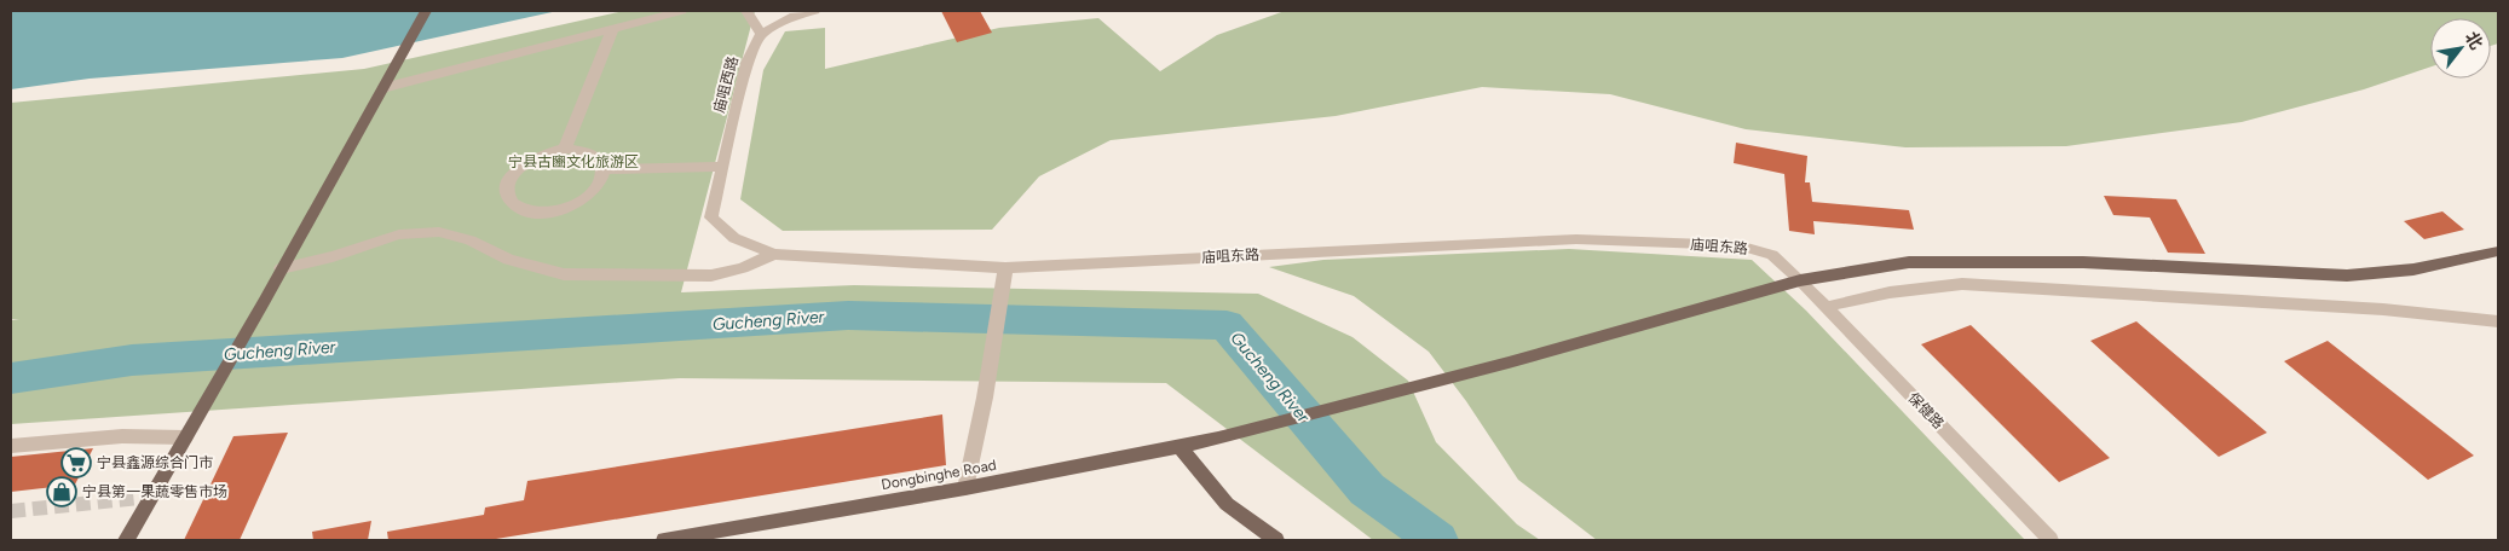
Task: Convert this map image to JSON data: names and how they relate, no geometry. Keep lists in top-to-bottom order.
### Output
{
  "streets": {
    "main road": ["Dongbinghe Road"],
    "street": ["庙咀西路", "庙咀东路", "保健路"]
  },
  "crossings": [
    ["庙咀西路", "庙咀东路"],
    ["庙咀东路", "保健路"],
    ["庙咀东路", "Dongbinghe Road"],
    ["保健路", "Dongbinghe Road"]
  ],
  "water": ["Gucheng River"],
  "parks": ["宁县古豳文化旅游区"],
  "places": {
    "supermarket": ["宁县鑫源综合门市"],
    "shop": ["宁县第一果蔬零售市场"]
  },
  "north": "top right"
}
